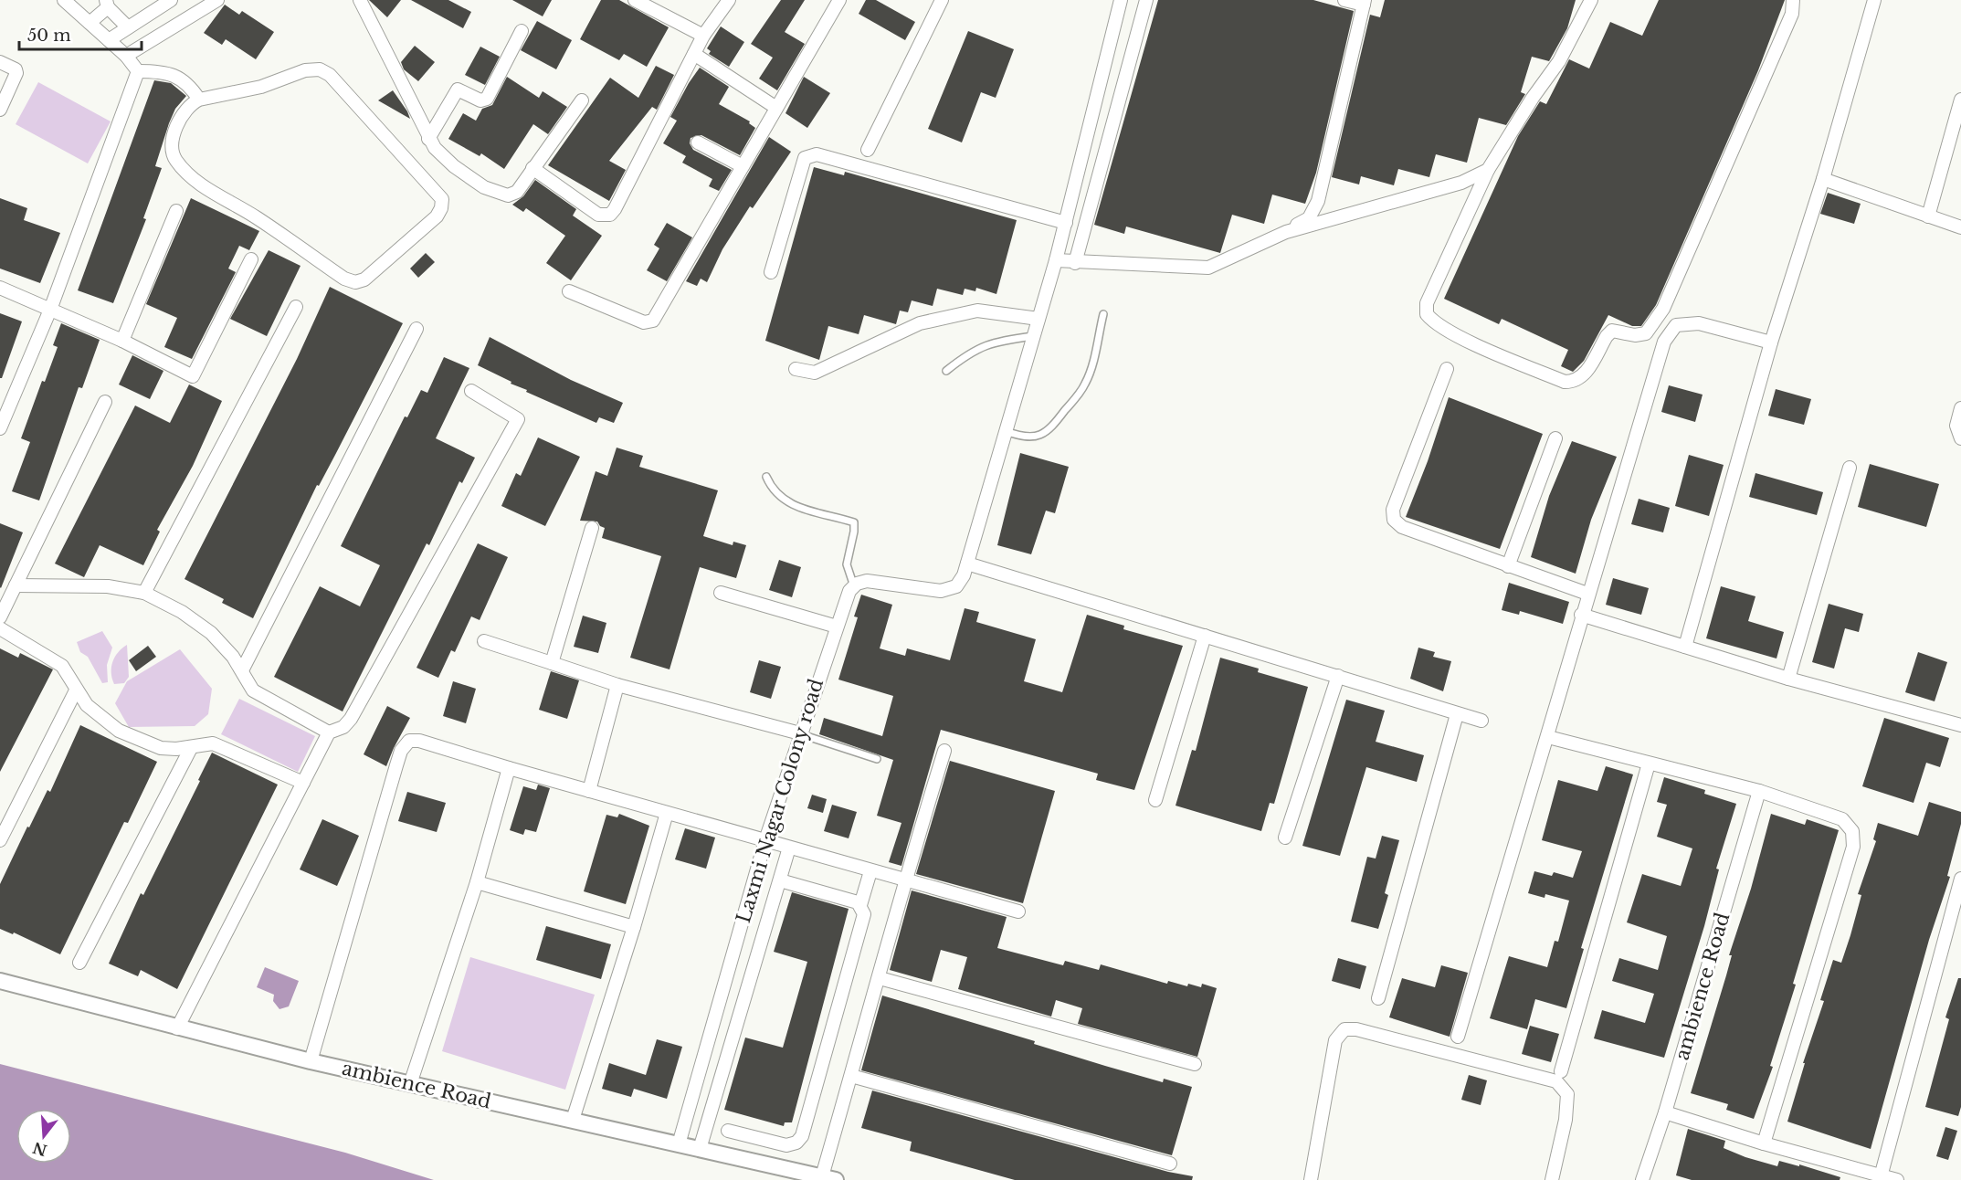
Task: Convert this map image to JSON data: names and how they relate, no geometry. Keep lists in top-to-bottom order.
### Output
{
  "streets": {
    "street": ["Laxmi Nagar Colony road", "ambience Road"]
  },
  "crossings": [
    ["Laxmi Nagar Colony road", "ambience Road"]
  ],
  "scale_bar": "50 m",
  "north": "bottom"
}
